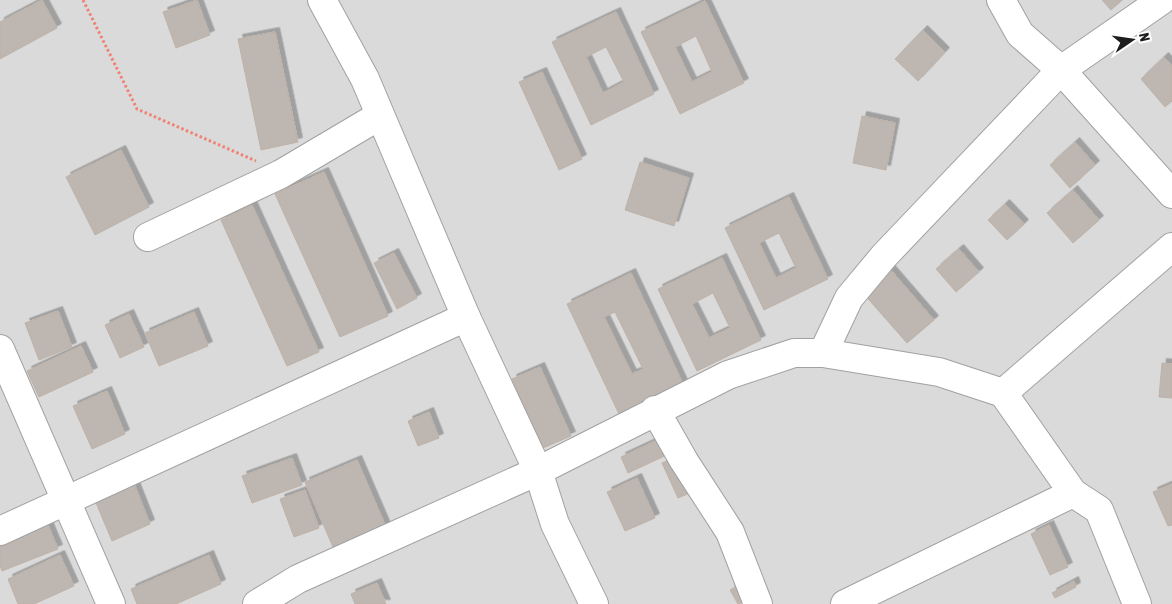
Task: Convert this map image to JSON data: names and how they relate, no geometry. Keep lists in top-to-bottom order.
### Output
{
  "north": "right"
}
